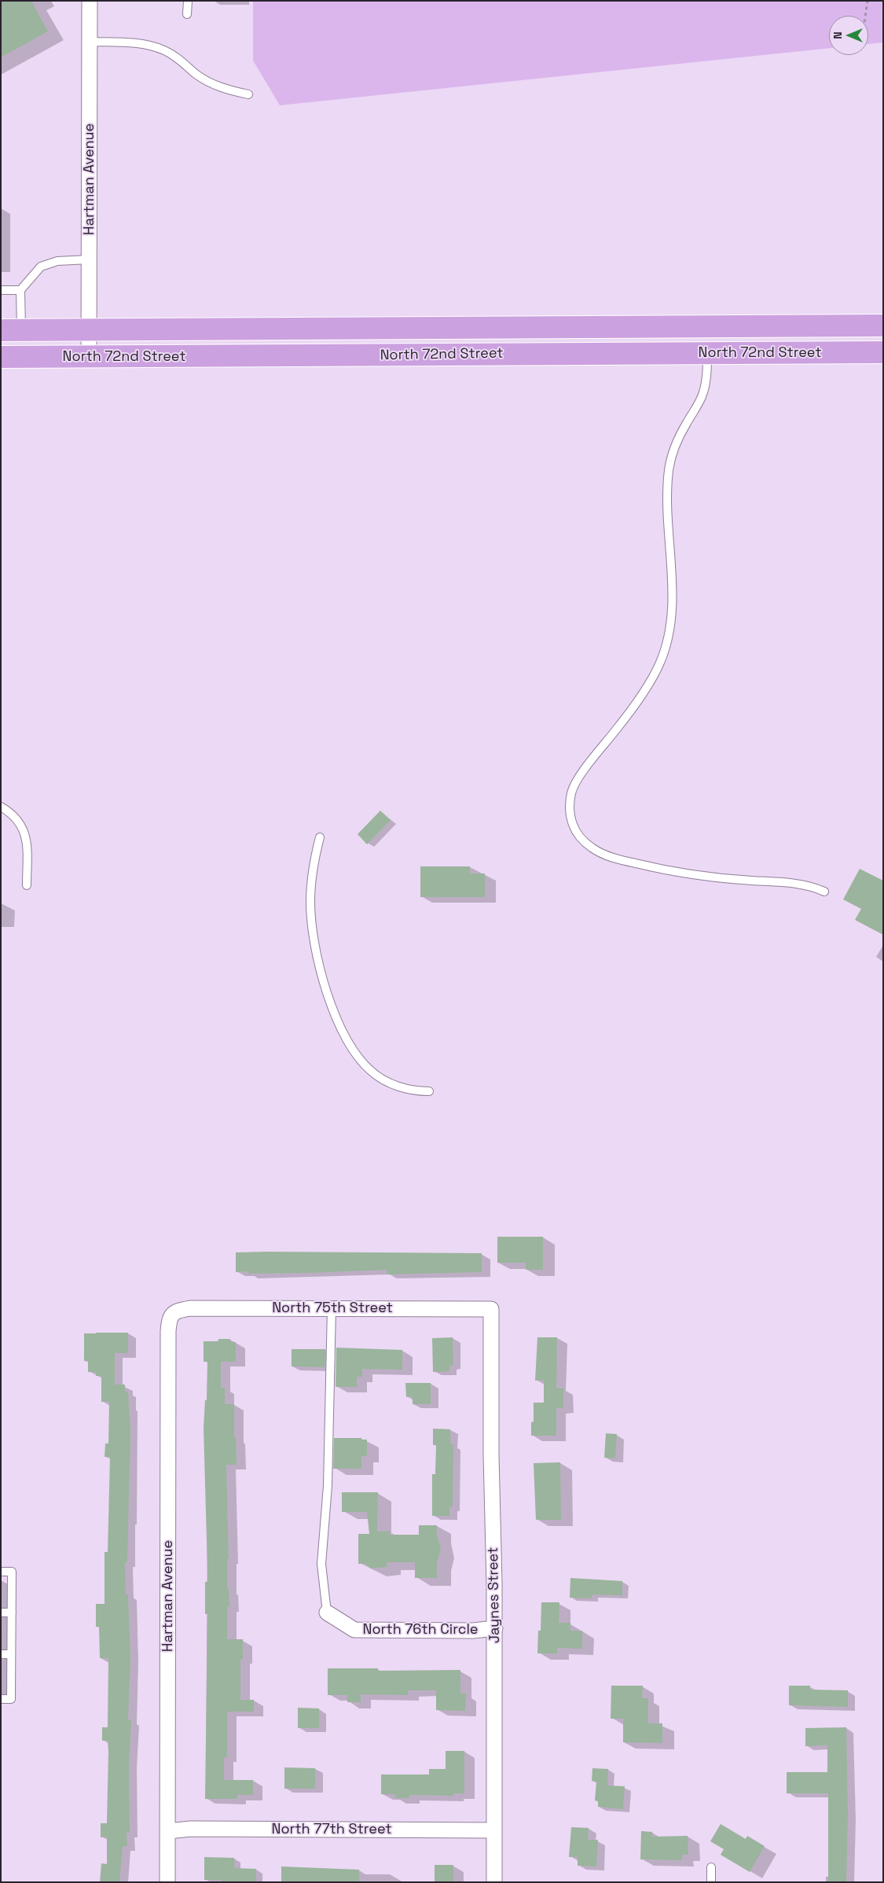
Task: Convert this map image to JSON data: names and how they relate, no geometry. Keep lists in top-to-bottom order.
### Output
{
  "streets": {
    "main road": ["North 72nd Street"],
    "street": [
      "Hartman Avenue",
      "North 75th Street",
      "Jaynes Street",
      "North 76th Circle",
      "North 77th Street"
    ]
  },
  "crossings": [
    ["Hartman Avenue", "North 72nd Street"],
    ["Hartman Avenue", "North 75th Street"],
    ["Hartman Avenue", "North 77th Street"],
    ["North 75th Street", "Jaynes Street"],
    ["Jaynes Street", "North 76th Circle"],
    ["Jaynes Street", "North 77th Street"]
  ],
  "north": "left"
}
